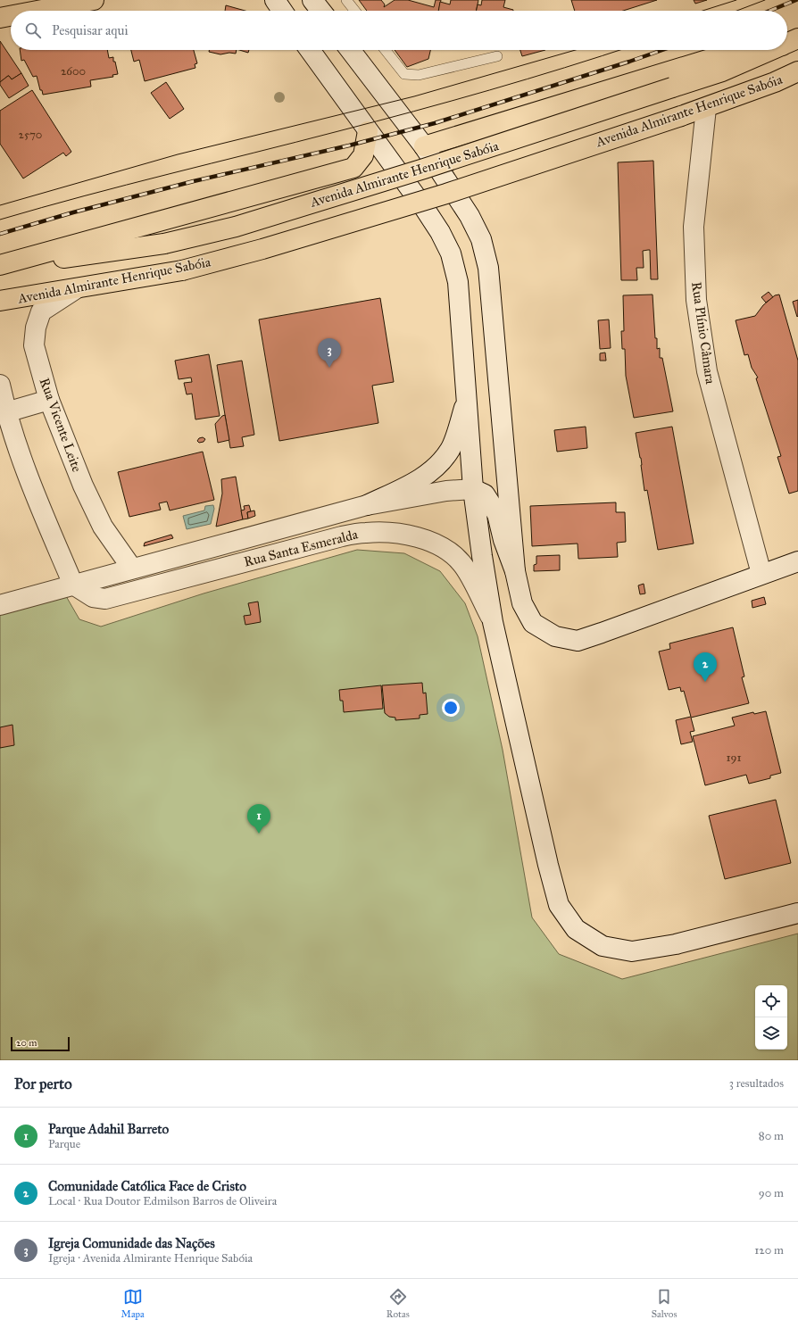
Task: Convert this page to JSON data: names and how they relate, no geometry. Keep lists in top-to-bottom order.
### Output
{
  "streets": {
    "main road": ["Avenida Almirante Henrique Sabóia"],
    "street": ["Rua Plínio Câmara", "Rua Vicente Leite", "Rua Santa Esmeralda"]
  },
  "crossings": [
    ["Avenida Almirante Henrique Sabóia", "Rua Plínio Câmara"],
    ["Avenida Almirante Henrique Sabóia", "Rua Vicente Leite"],
    ["Rua Vicente Leite", "Rua Santa Esmeralda"]
  ],
  "house_numbers": ["2600", "2570", "191"],
  "scale_bar": "20 m",
  "page": {
    "search": "Pesquisar aqui",
    "pins": ["3", "2", "1"],
    "scale": "20 m",
    "heading": ["Por perto", "3 resultados"],
    "list": [
      {
        "mark": "1",
        "name": "Parque Adahil Barreto",
        "note": "Parque",
        "value": "80 m"
      },
      {
        "mark": "2",
        "name": "Comunidade Católica Face de Cristo",
        "note": "Local · Rua Doutor Edmilson Barros de Oliveira",
        "value": "90 m"
      },
      {
        "mark": "3",
        "name": "Igreja Comunidade das Nações",
        "note": "Igreja · Avenida Almirante Henrique Sabóia",
        "value": "120 m"
      }
    ],
    "nav": ["Mapa", "Rotas", "Salvos"]
  }
}
